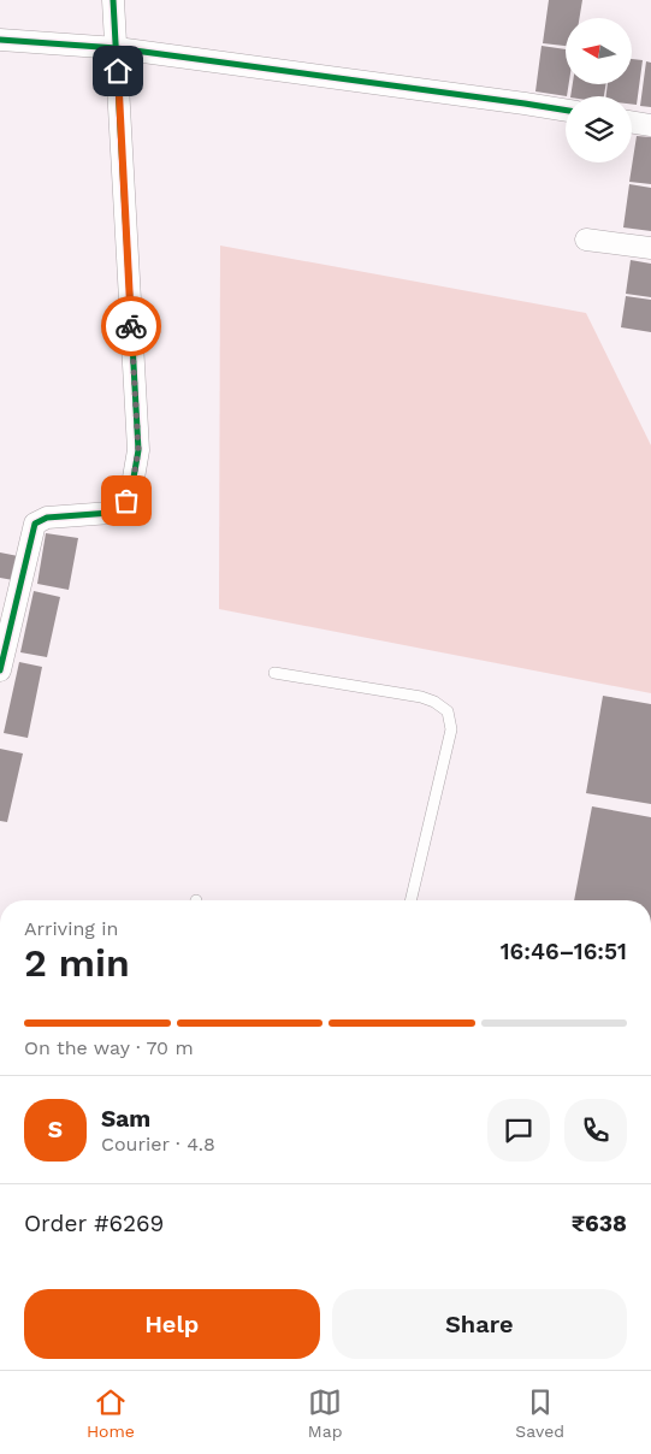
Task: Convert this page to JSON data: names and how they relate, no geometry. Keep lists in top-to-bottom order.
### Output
{
  "north": "left",
  "page": {
    "heading": ["2 min", "Arriving in", "16:46–16:51"],
    "panel": [
      "Sam",
      "Courier · 4.8",
      "Order #6269",
      "₹638"
    ],
    "bar": "On the way · 70 m",
    "round": "S",
    "buttons": ["Help", "Share"],
    "tabs": ["Home", "Map", "Saved"]
  }
}
